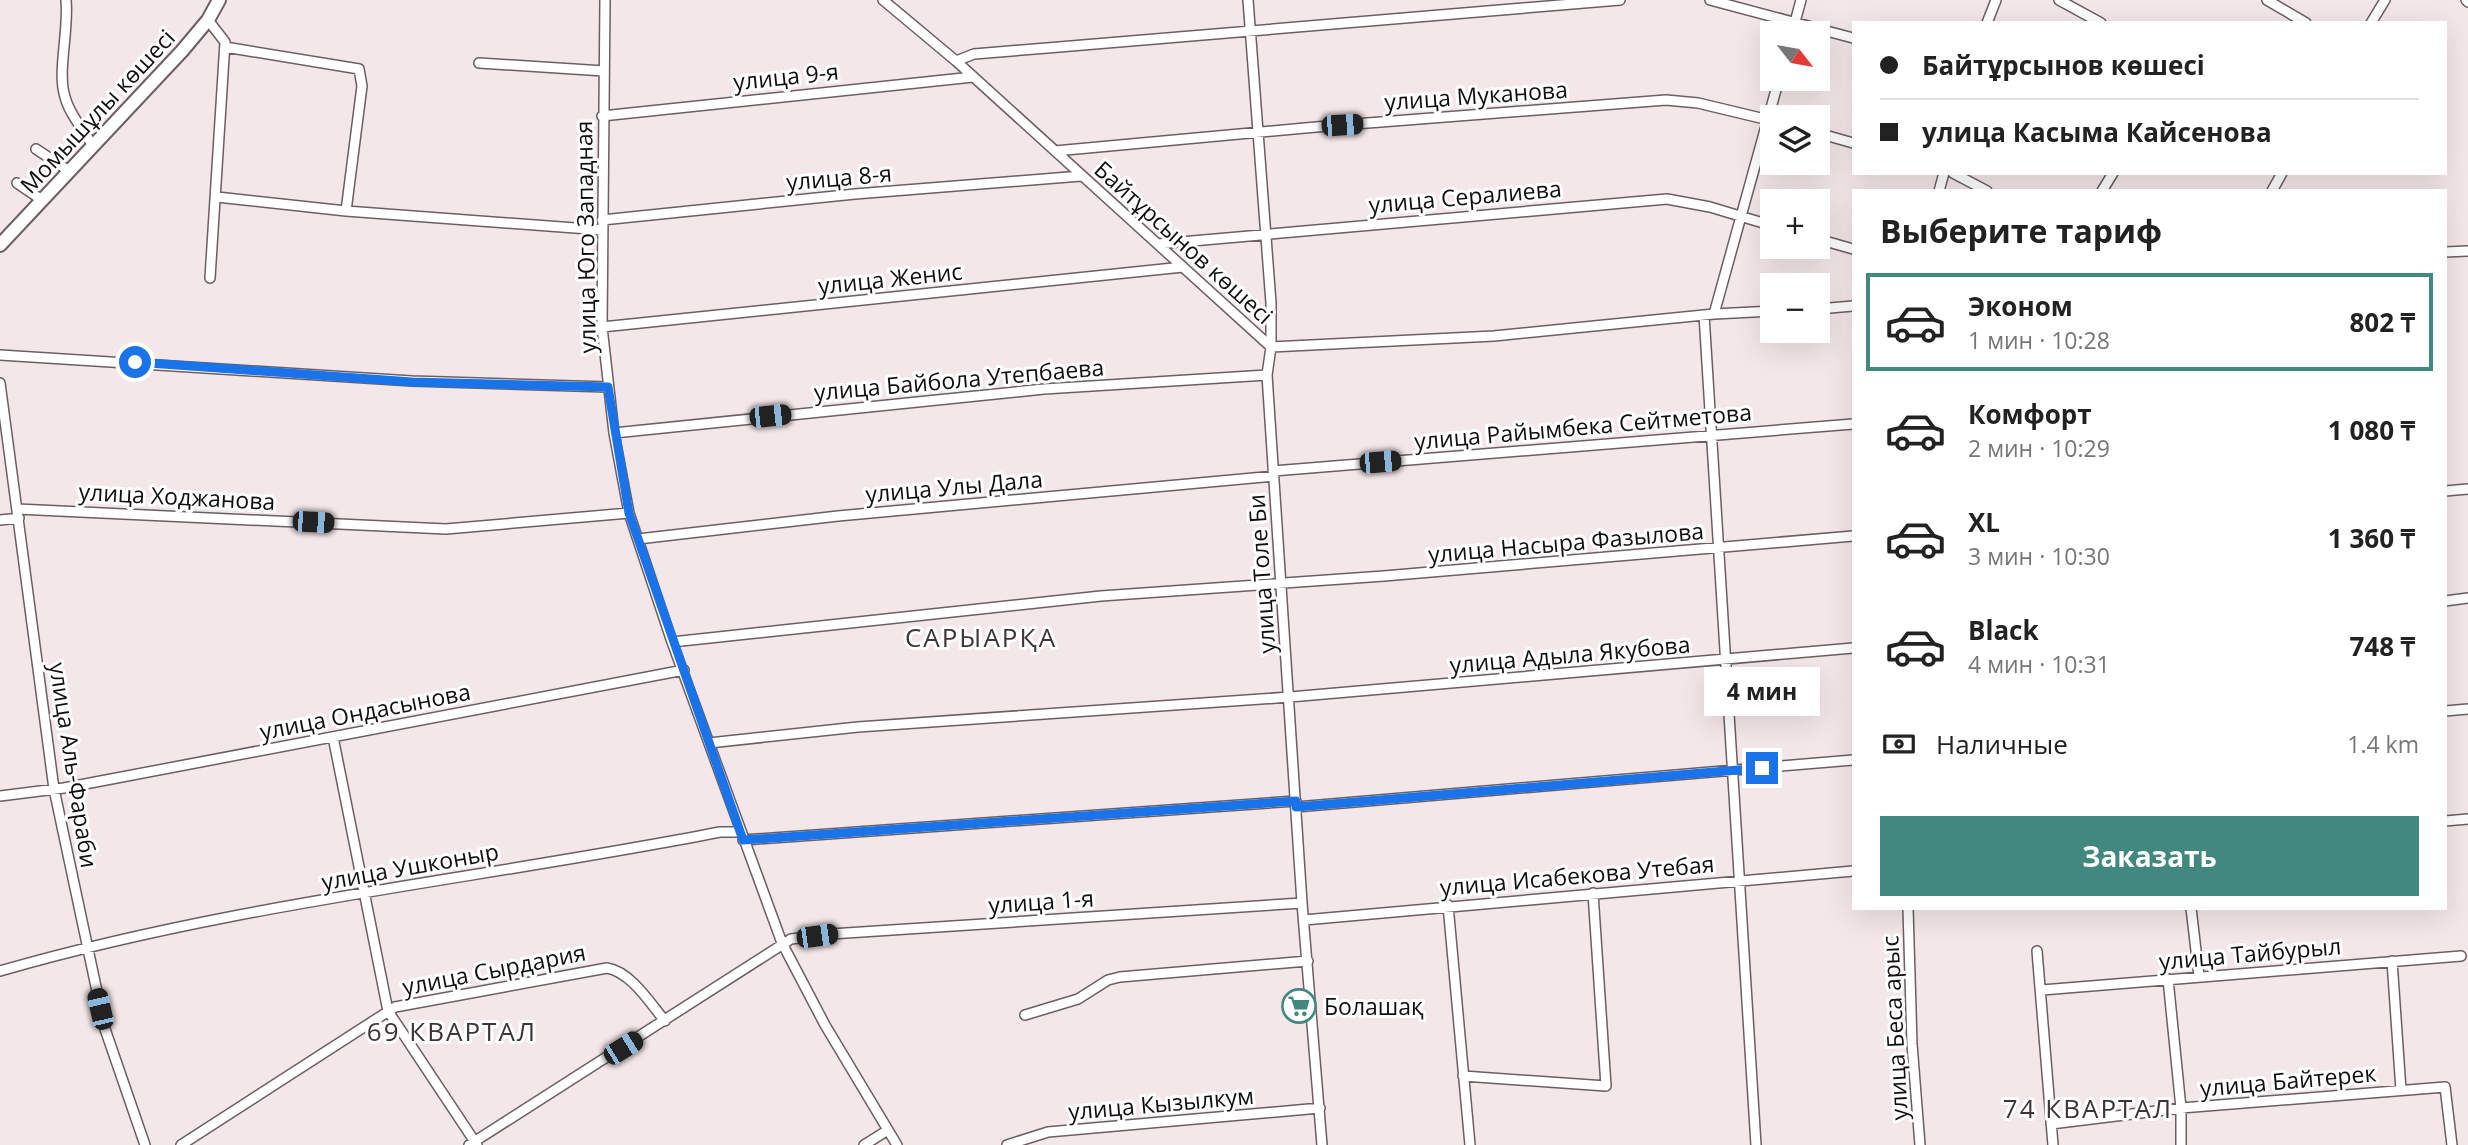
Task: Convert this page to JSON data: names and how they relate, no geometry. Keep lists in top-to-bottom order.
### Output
{
  "streets": {
    "main road": ["Момышұлы көшесі"],
    "street": [
      "улица 9-я",
      "улица Муканова",
      "улица 8-я",
      "улица Сералиева",
      "улица Юго Западная",
      "Байтұрсынов көшесі",
      "улица Женис",
      "улица Байбола Утепбаева",
      "улица Райымбека Сейтметова",
      "улица Улы Дала",
      "улица Ходжанова",
      "улица Насыра Фазылова",
      "улица Толе Би",
      "улица Адыла Якубова",
      "улица Ондасынова",
      "улица Аль-Фараби",
      "улица Ушконыр",
      "улица Исабекова Утебая",
      "улица 1-я",
      "улица Тайбурыл",
      "улица Сырдария",
      "улица Беса арыс",
      "улица Байтерек",
      "улица Кызылкум"
    ]
  },
  "crossings": [
    ["улица 9-я", "улица Юго Западная"],
    ["улица 9-я", "Байтұрсынов көшесі"],
    ["улица Муканова", "Байтұрсынов көшесі"],
    ["улица Муканова", "улица Толе Би"],
    ["улица 8-я", "улица Юго Западная"],
    ["улица 8-я", "Байтұрсынов көшесі"],
    ["улица Сералиева", "Байтұрсынов көшесі"],
    ["улица Сералиева", "улица Толе Би"],
    ["улица Юго Западная", "улица Женис"],
    ["улица Юго Западная", "улица Байбола Утепбаева"],
    ["улица Юго Западная", "улица Улы Дала"],
    ["улица Юго Западная", "улица Ходжанова"],
    ["улица Юго Западная", "улица Насыра Фазылова"],
    ["улица Юго Западная", "улица Адыла Якубова"],
    ["улица Юго Западная", "улица Ондасынова"],
    ["улица Юго Западная", "улица Ушконыр"],
    ["улица Юго Западная", "улица 1-я"],
    ["Байтұрсынов көшесі", "улица Женис"],
    ["Байтұрсынов көшесі", "улица Толе Би"],
    ["улица Байбола Утепбаева", "улица Толе Би"],
    ["улица Райымбека Сейтметова", "улица Улы Дала"],
    ["улица Райымбека Сейтметова", "улица Толе Би"],
    ["улица Улы Дала", "улица Толе Би"],
    ["улица Ходжанова", "улица Аль-Фараби"],
    ["улица Насыра Фазылова", "улица Толе Би"],
    ["улица Толе Би", "улица Адыла Якубова"],
    ["улица Толе Би", "улица Ушконыр"],
    ["улица Толе Би", "улица Исабекова Утебая"],
    ["улица Толе Би", "улица 1-я"],
    ["улица Толе Би", "улица Кызылкум"],
    ["улица Ондасынова", "улица Аль-Фараби"],
    ["улица Аль-Фараби", "улица Ушконыр"]
  ],
  "districts": ["САРЫАРҚА", "69 КВАРТАЛ", "74 КВАРТАЛ"],
  "places": {
    "supermarket": ["Болашақ"]
  },
  "north": "bottom right",
  "page": {
    "map_buttons": ["+", "−"],
    "banner": ["Байтұрсынов көшесі", "улица Касыма Кайсенова"],
    "heading": "Выберите тариф",
    "list": [
      {
        "name": "Эконом",
        "note": "1 мин · 10:28",
        "value": "802 ₸"
      },
      {
        "name": "Комфорт",
        "note": "2 мин · 10:29",
        "value": "1 080 ₸"
      },
      {
        "name": "XL",
        "note": "3 мин · 10:30",
        "value": "1 360 ₸"
      },
      {
        "name": "Black",
        "note": "4 мин · 10:31",
        "value": "748 ₸"
      }
    ],
    "bubble": "4 мин",
    "pay": ["Наличные", "1.4 km"],
    "buttons": "Заказать"
  }
}
